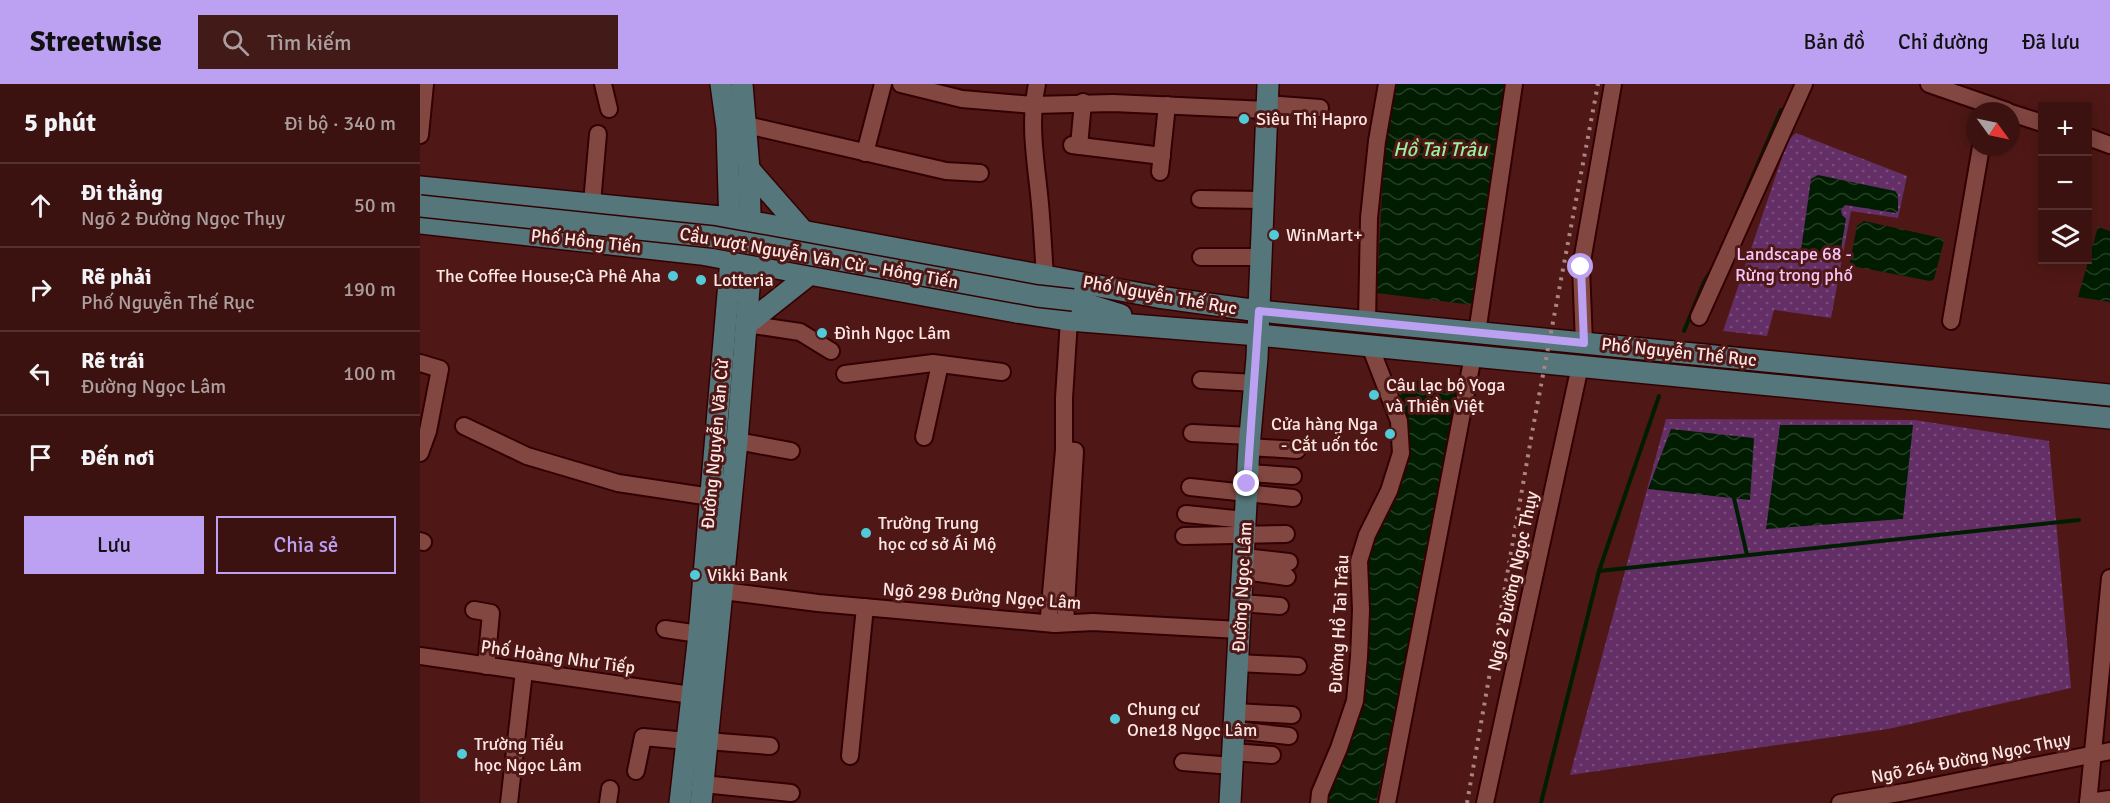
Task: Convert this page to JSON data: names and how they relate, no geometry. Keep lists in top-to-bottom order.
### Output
{
  "streets": {
    "main road": [
      "Phố Hồng Tiến",
      "Cầu vượt Nguyễn Văn Cừ – Hồng Tiến",
      "Phố Nguyễn Thế Rục",
      "Đường Nguyễn Văn Cừ",
      "Đường Ngọc Lâm"
    ],
    "street": [
      "Ngõ 2 Đường Ngọc Thụy",
      "Ngõ 298 Đường Ngọc Lâm",
      "Đường Hồ Tai Trâu",
      "Phố Hoàng Như Tiếp",
      "Ngõ 264 Đường Ngọc Thụy"
    ]
  },
  "crossings": [
    ["Phố Hồng Tiến", "Phố Nguyễn Thế Rục"],
    ["Phố Hồng Tiến", "Đường Nguyễn Văn Cừ"],
    ["Cầu vượt Nguyễn Văn Cừ – Hồng Tiến", "Phố Nguyễn Thế Rục"],
    ["Phố Nguyễn Thế Rục", "Đường Nguyễn Văn Cừ"],
    ["Phố Nguyễn Thế Rục", "Ngõ 2 Đường Ngọc Thụy"],
    ["Phố Nguyễn Thế Rục", "Đường Ngọc Lâm"],
    ["Phố Nguyễn Thế Rục", "Đường Hồ Tai Trâu"],
    ["Đường Nguyễn Văn Cừ", "Ngõ 298 Đường Ngọc Lâm"],
    ["Đường Nguyễn Văn Cừ", "Phố Hoàng Như Tiếp"],
    ["Đường Ngọc Lâm", "Ngõ 298 Đường Ngọc Lâm"]
  ],
  "water": ["Hồ Tai Trâu"],
  "parks": ["Landscape 68 - Rừng trong phố"],
  "places": [
    "Siêu Thị Hapro",
    "WinMart+",
    "The Coffee House;Cà Phê Aha",
    "Lotteria",
    "Đình Ngọc Lâm",
    "Câu lạc bộ Yoga và Thiền Việt",
    "Cửa hàng Nga - Cắt uốn tóc",
    "Trường Trung học cơ sở Ái Mộ",
    "Vikki Bank",
    "Chung cư One18 Ngọc Lâm",
    "Trường Tiểu học Ngọc Lâm"
  ],
  "north": "bottom right",
  "page": {
    "header": "Streetwise",
    "search": "Tìm kiếm",
    "nav": ["Bản đồ", "Chỉ đường", "Đã lưu"],
    "heading": ["5 phút", "Đi bộ · 340 m"],
    "map_buttons": ["+", "−"],
    "list": [
      ["Đi thẳng", "Ngõ 2 Đường Ngọc Thụy", "50 m"],
      ["Rẽ phải", "Phố Nguyễn Thế Rục", "190 m"],
      ["Rẽ trái", "Đường Ngọc Lâm", "100 m"],
      "Đến nơi"
    ],
    "buttons": ["Lưu", "Chia sẻ"]
  }
}
